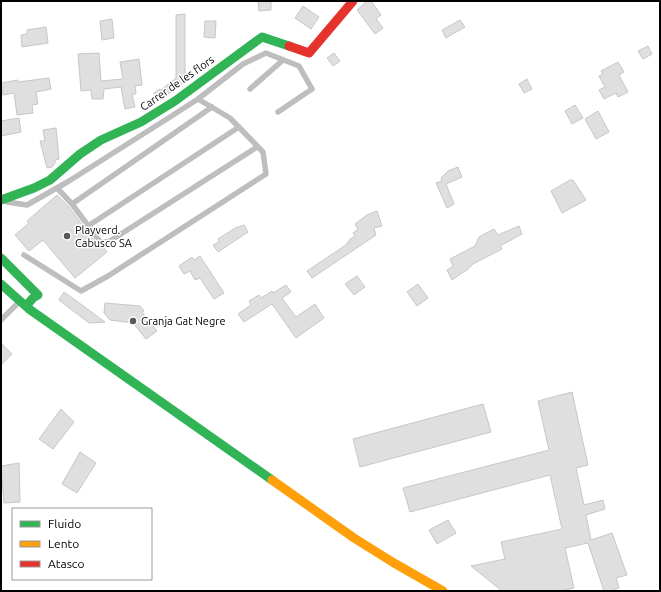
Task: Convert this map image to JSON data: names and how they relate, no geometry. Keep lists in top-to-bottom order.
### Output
{
  "streets": {
    "street": ["Carrer de les flors"]
  },
  "places": ["Playverd. Cabusco SA", "Granja Gat Negre"],
  "legend": ["Fluido", "Lento", "Atasco"]
}
